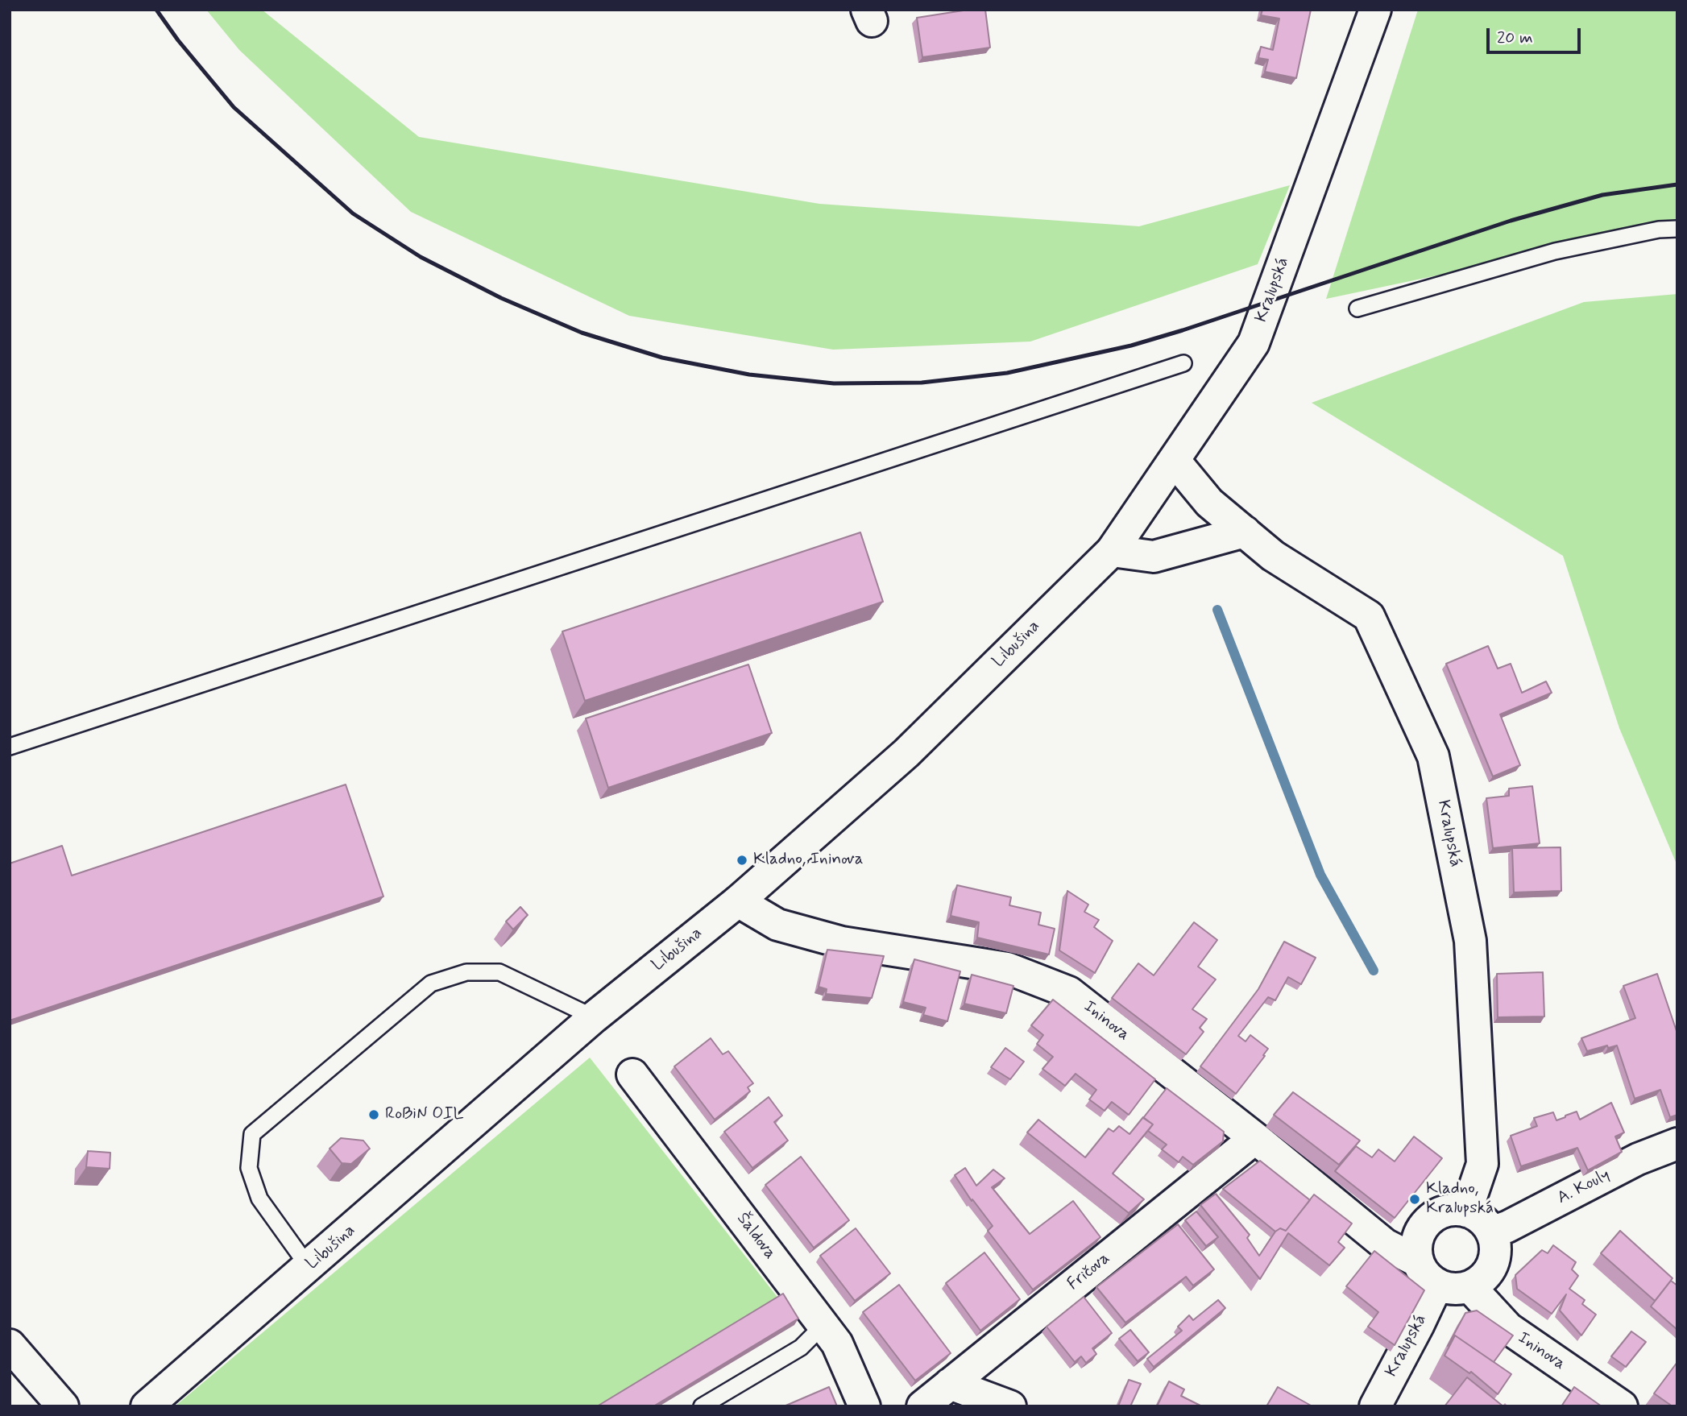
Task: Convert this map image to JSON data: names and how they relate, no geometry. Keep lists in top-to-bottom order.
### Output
{
  "streets": {
    "street": [
      "Kralupská",
      "Libušina",
      "Ininova",
      "A. Kouly",
      "Šaldova",
      "Fričova"
    ]
  },
  "crossings": [
    ["Kralupská", "Libušina"],
    ["Kralupská", "Ininova"],
    ["Kralupská", "A. Kouly"],
    ["Libušina", "Ininova"],
    ["Ininova", "A. Kouly"],
    ["Ininova", "Fričova"]
  ],
  "places": ["Kladno, Ininova", "RoBiN OIL", "Kladno, Kralupská"],
  "scale_bar": "20 m"
}
